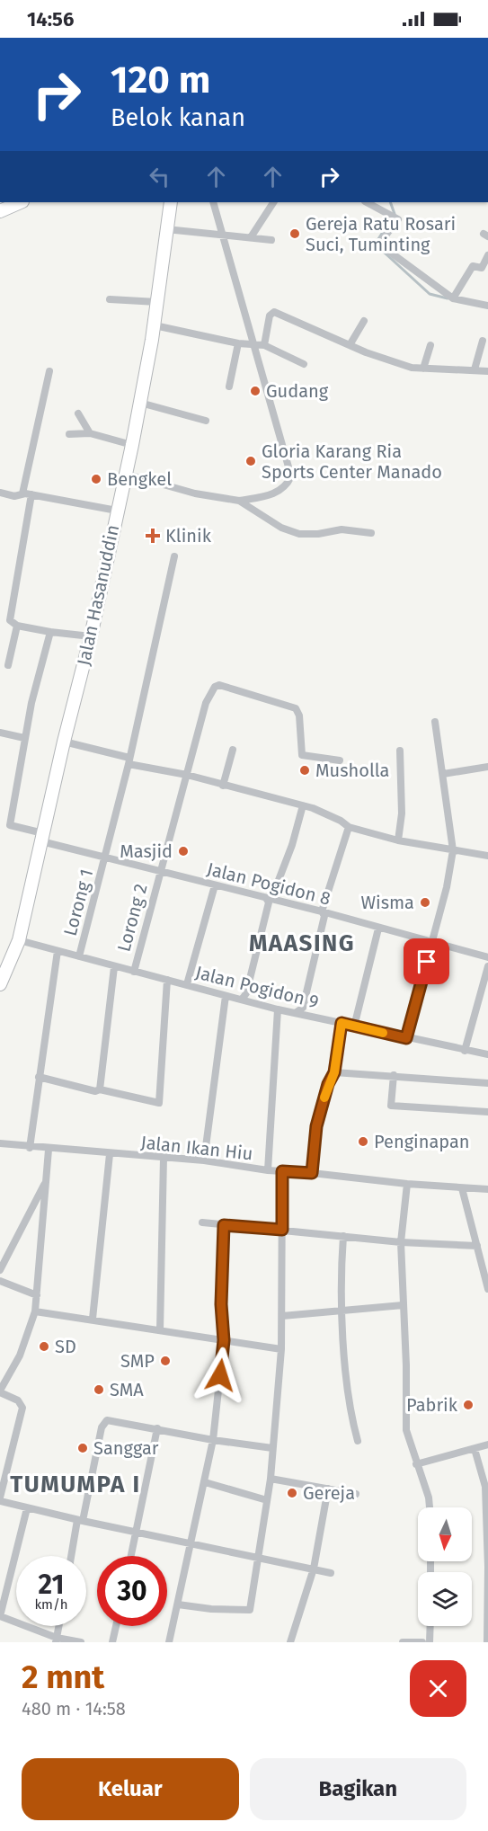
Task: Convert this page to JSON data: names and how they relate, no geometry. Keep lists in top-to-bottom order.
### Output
{
  "streets": {
    "highway": ["Jalan Hasanuddin"],
    "street": [
      "Jalan Pogidon 8",
      "Lorong 1",
      "Lorong 2",
      "Jalan Pogidon 9",
      "Jalan Ikan Hiu"
    ]
  },
  "crossings": [
    ["Jalan Hasanuddin", "Jalan Pogidon 8"],
    ["Jalan Hasanuddin", "Jalan Pogidon 9"],
    ["Jalan Pogidon 8", "Lorong 1"],
    ["Jalan Pogidon 8", "Lorong 2"],
    ["Lorong 1", "Jalan Pogidon 9"],
    ["Lorong 2", "Jalan Pogidon 9"]
  ],
  "districts": ["MAASING", "TUMUMPA I"],
  "places": {
    "other": [
      "Gereja Ratu Rosari Suci, Tuminting",
      "Gudang",
      "Gloria Karang Ria Sports Center Manado",
      "Bengkel",
      "Musholla",
      "Masjid",
      "Wisma",
      "Penginapan",
      "SD",
      "SMP",
      "SMA",
      "Pabrik",
      "Sanggar",
      "Gereja"
    ],
    "health": ["Klinik"]
  },
  "north": "bottom",
  "page": {
    "status": "14:56",
    "turn": ["120 m", "Belok kanan"],
    "speed": "21 km/h",
    "limit": "30",
    "heading": ["2 mnt", "480 m · 14:58"],
    "buttons": ["Keluar", "Bagikan"]
  }
}
